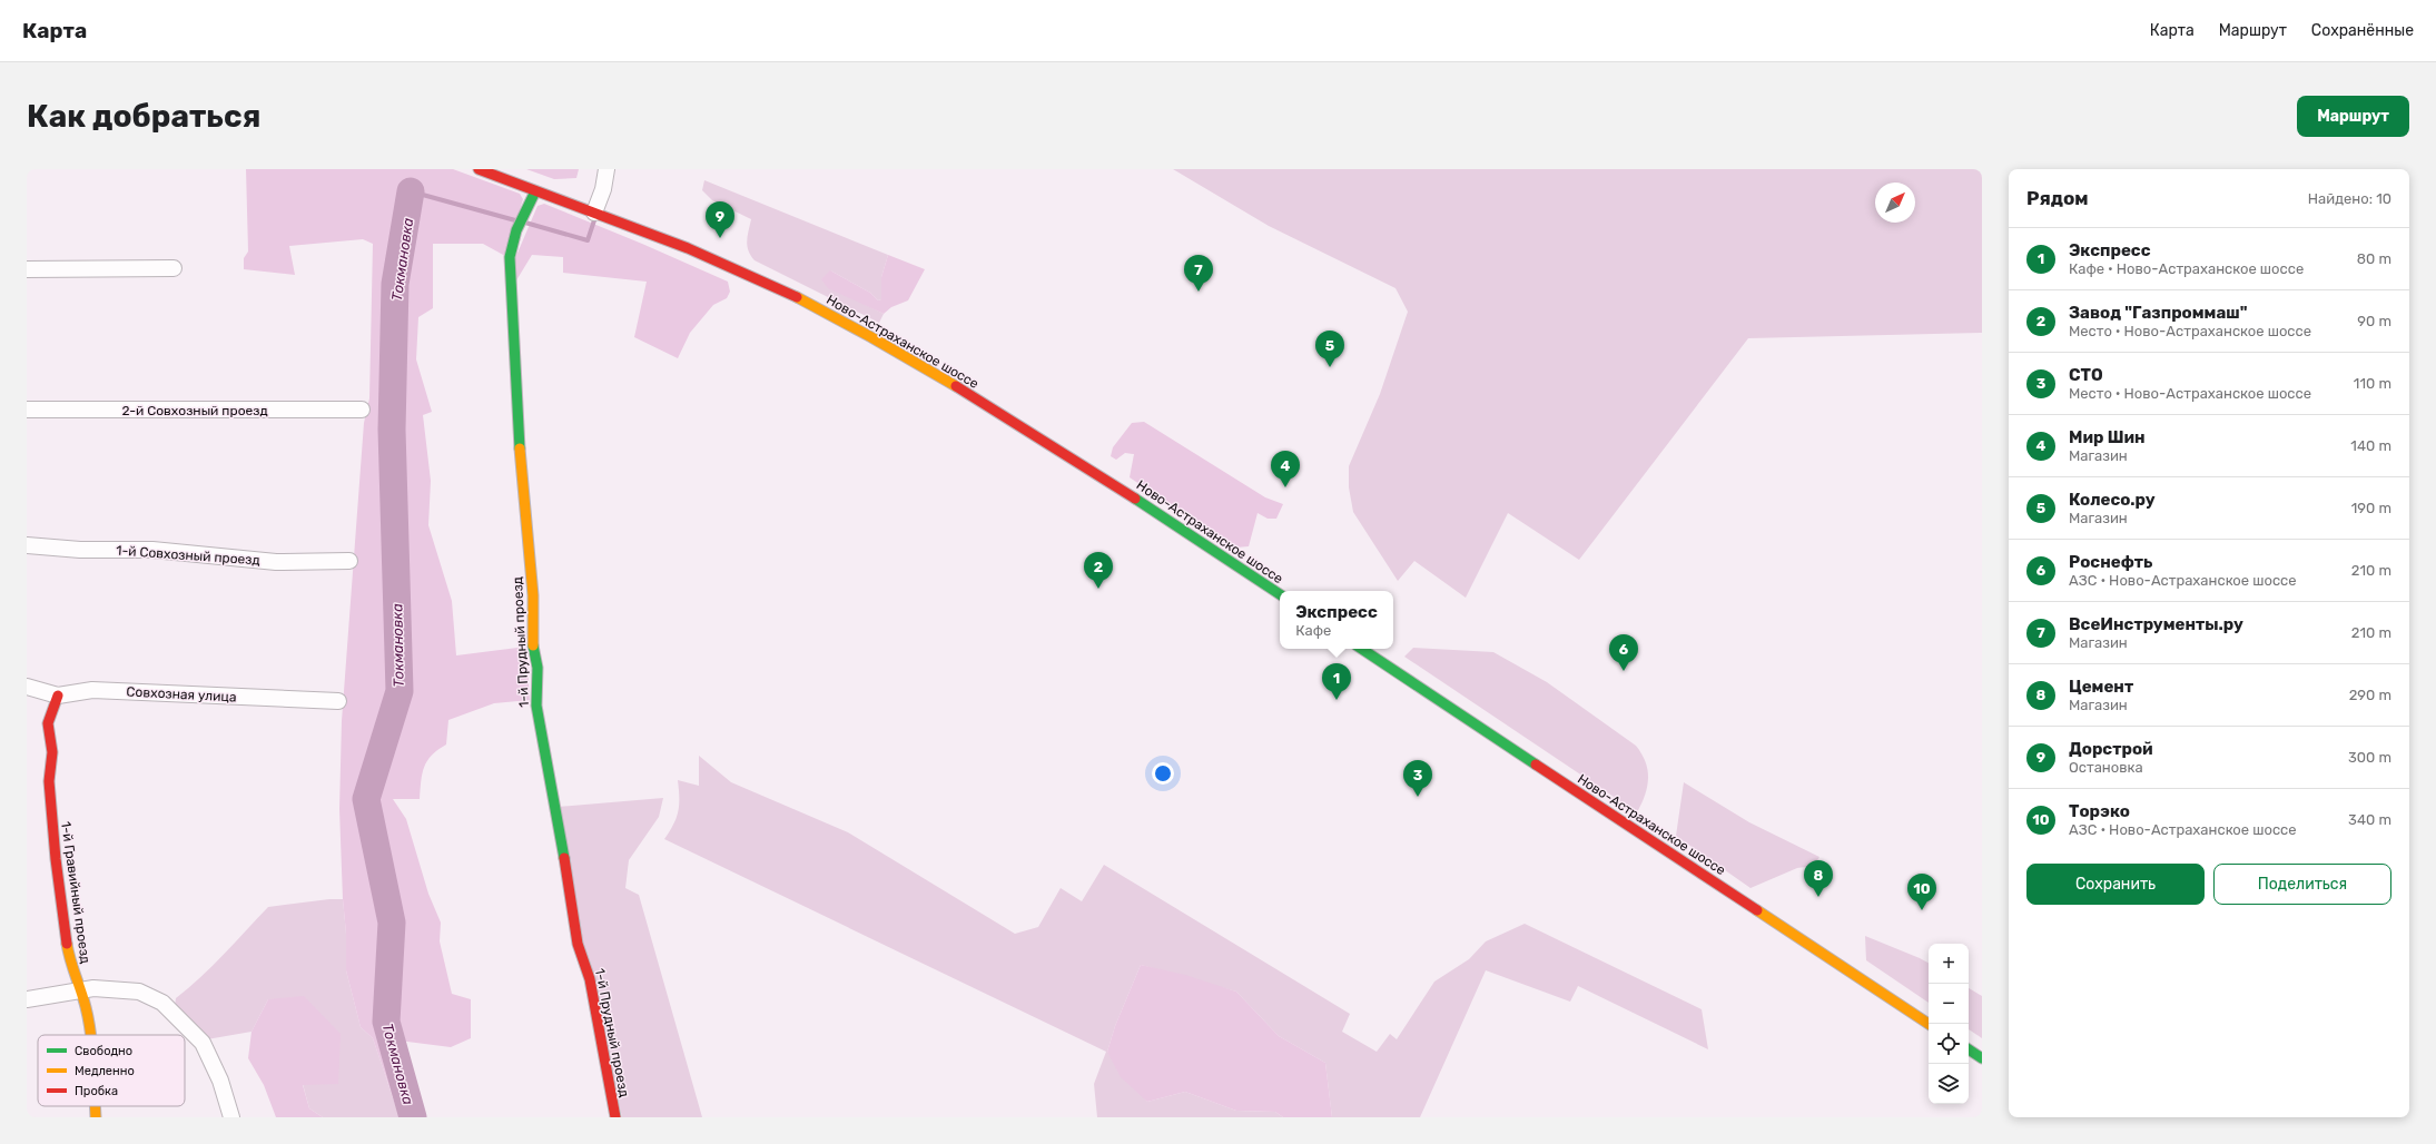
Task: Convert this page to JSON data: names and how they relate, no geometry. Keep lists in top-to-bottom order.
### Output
{
  "streets": {
    "main road": ["Ново-Астраханское шоссе", "1-й Прудный проезд", "1-й Гравийный проезд"],
    "street": ["2-й Совхозный проезд", "1-й Совхозный проезд", "Совхозная улица"]
  },
  "crossings": [
    ["Ново-Астраханское шоссе", "1-й Прудный проезд"],
    ["Совхозная улица", "1-й Гравийный проезд"]
  ],
  "water": ["Токмановка"],
  "legend": ["Свободно", "Медленно", "Пробка"],
  "north": "top right",
  "page": {
    "header": "Карта",
    "nav": ["Карта", "Маршрут", "Сохранённые"],
    "buttons": [
      "Маршрут",
      ["Сохранить", "Поделиться"]
    ],
    "title": "Как добраться",
    "heading": ["Рядом", "Найдено: 10"],
    "pins": [
      "9",
      "7",
      "5",
      "4",
      "2",
      "6",
      "1",
      "3",
      "8",
      "10"
    ],
    "list": [
      {
        "mark": "1",
        "name": "Экспресс",
        "note": "Кафе · Ново-Астраханское шоссе",
        "value": "80 m"
      },
      {
        "mark": "2",
        "name": "Завод \"Газпроммаш\"",
        "note": "Место · Ново-Астраханское шоссе",
        "value": "90 m"
      },
      {
        "mark": "3",
        "name": "СТО",
        "note": "Место · Ново-Астраханское шоссе",
        "value": "110 m"
      },
      {
        "mark": "4",
        "name": "Мир Шин",
        "note": "Магазин",
        "value": "140 m"
      },
      {
        "mark": "5",
        "name": "Колесо.ру",
        "note": "Магазин",
        "value": "190 m"
      },
      {
        "mark": "6",
        "name": "Роснефть",
        "note": "АЗС · Ново-Астраханское шоссе",
        "value": "210 m"
      },
      {
        "mark": "7",
        "name": "ВсеИнструменты.ру",
        "note": "Магазин",
        "value": "210 m"
      },
      {
        "mark": "8",
        "name": "Цемент",
        "note": "Магазин",
        "value": "290 m"
      },
      {
        "mark": "9",
        "name": "Дорстрой",
        "note": "Остановка",
        "value": "300 m"
      },
      {
        "mark": "10",
        "name": "Торэко",
        "note": "АЗС · Ново-Астраханское шоссе",
        "value": "340 m"
      }
    ],
    "popup": ["Экспресс", "Кафе"],
    "map_buttons": ["+", "−"]
  }
}
